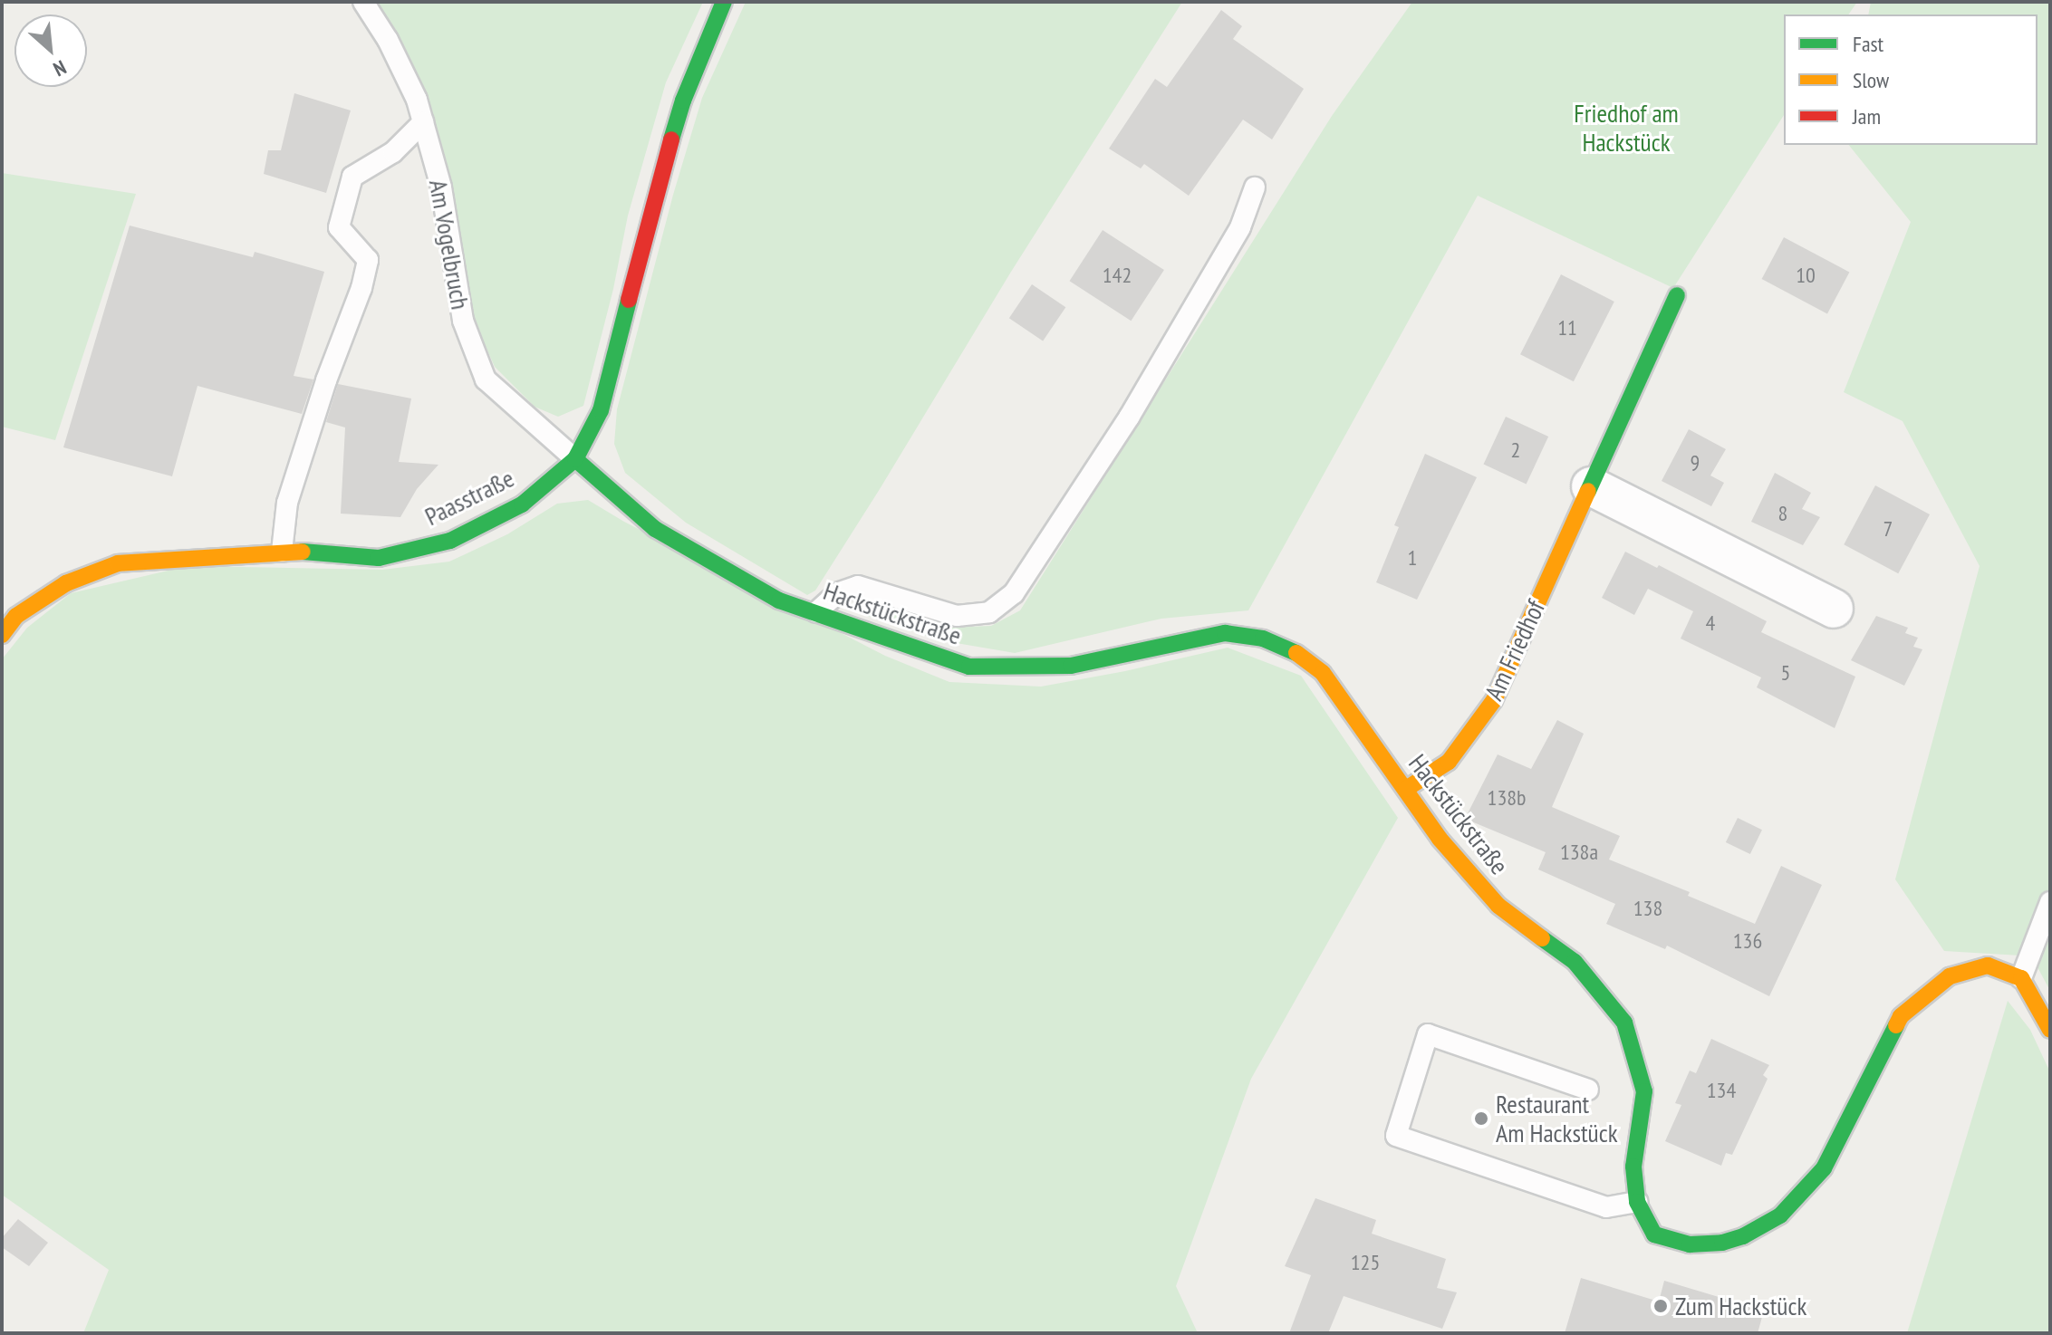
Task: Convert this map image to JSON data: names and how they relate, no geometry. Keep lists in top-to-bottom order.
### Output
{
  "streets": {
    "street": ["Paasstraße", "Hackstückstraße", "Am Friedhof"],
    "lane": ["Am Vogelbruch"]
  },
  "crossings": [
    ["Am Vogelbruch", "Paasstraße"],
    ["Am Vogelbruch", "Hackstückstraße"],
    ["Paasstraße", "Hackstückstraße"],
    ["Hackstückstraße", "Am Friedhof"]
  ],
  "parks": ["Friedhof am Hackstück"],
  "places": ["Restaurant Am Hackstück", "Zum Hackstück"],
  "house_numbers": [
    "142",
    "10",
    "11",
    "2",
    "9",
    "8",
    "7",
    "1",
    "4",
    "5",
    "138b",
    "138a",
    "138",
    "136",
    "134",
    "125"
  ],
  "legend": ["Fast", "Slow", "Jam"],
  "north": "bottom right"
}
